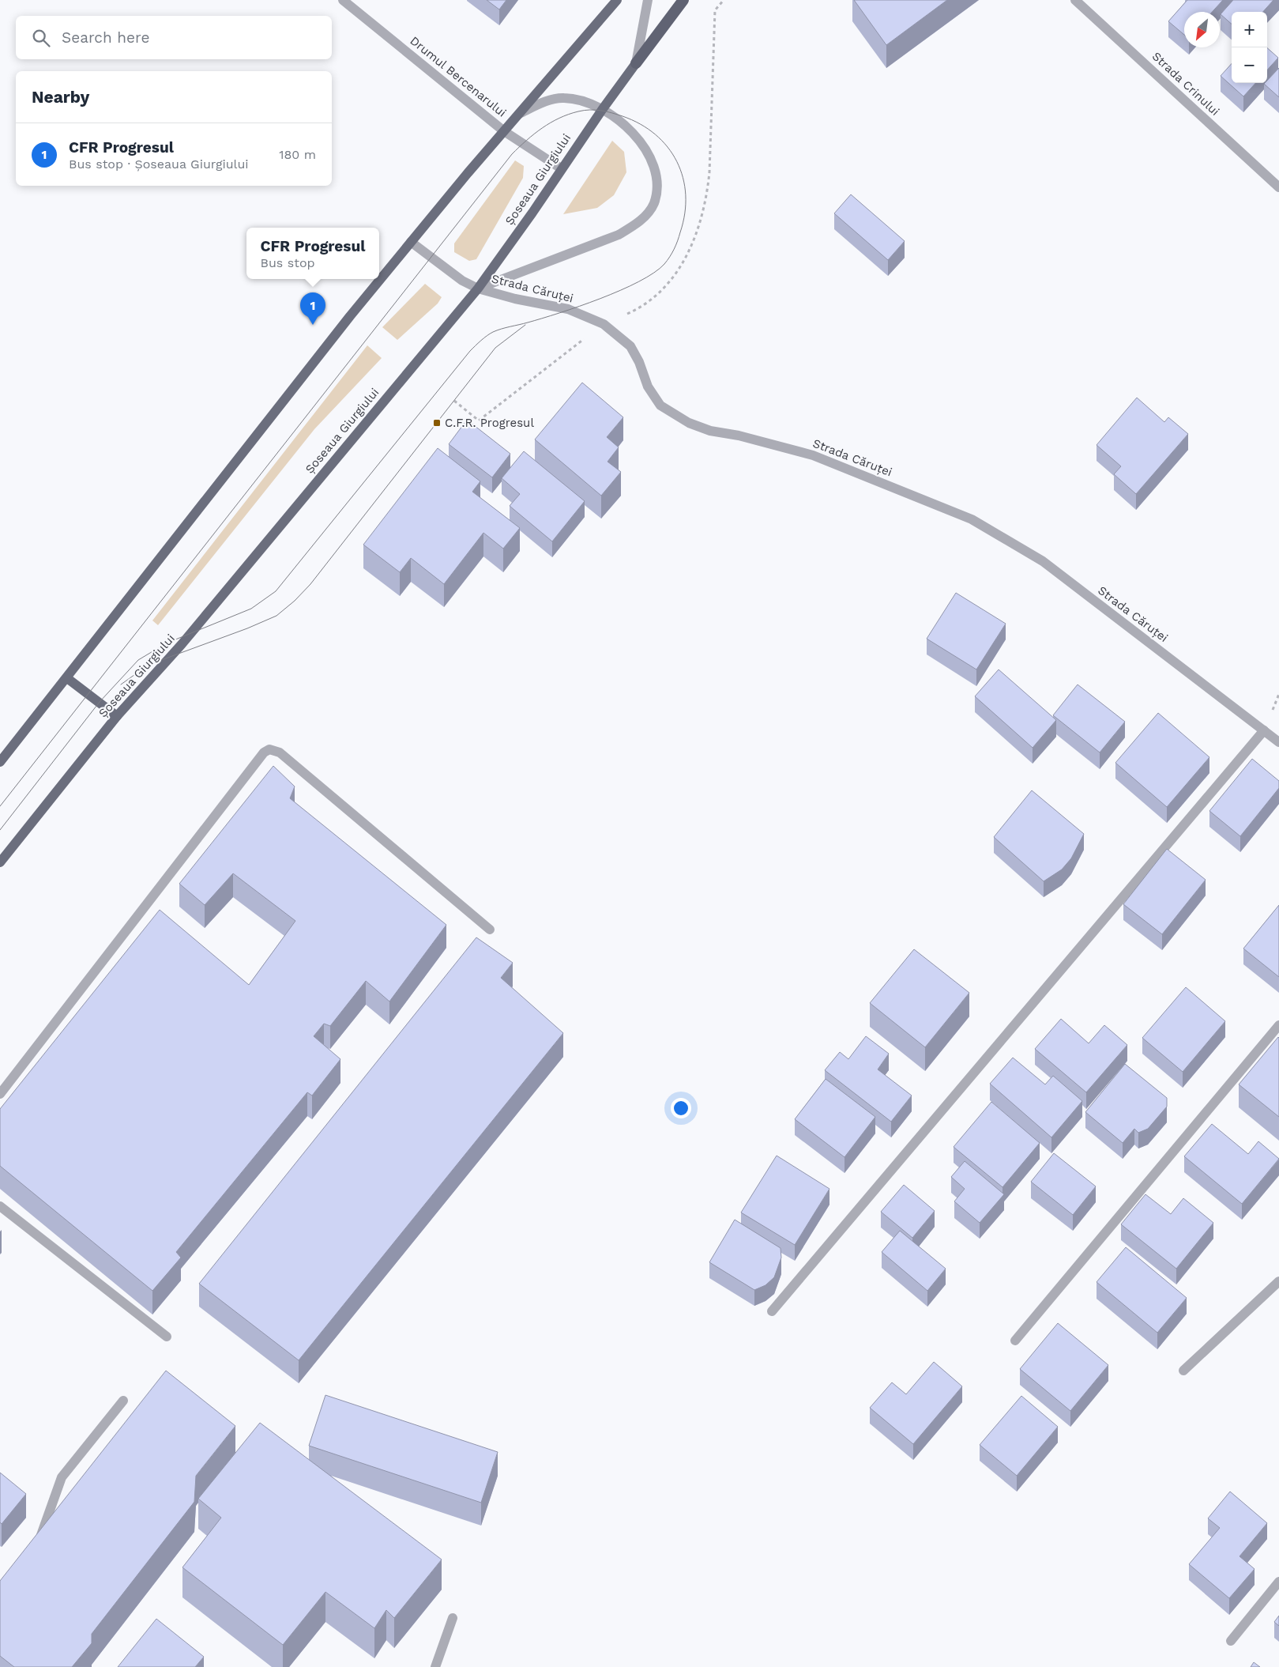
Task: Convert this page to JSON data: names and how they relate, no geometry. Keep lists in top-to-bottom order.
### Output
{
  "streets": {
    "highway": ["Șoseaua Giurgiului"],
    "street": ["Drumul Bercenarului", "Strada Crinului", "Strada Căruței"]
  },
  "crossings": [
    ["Drumul Bercenarului", "Șoseaua Giurgiului"],
    ["Șoseaua Giurgiului", "Strada Căruței"]
  ],
  "places": {
    "transit": ["C.F.R. Progresul"]
  },
  "north": "bottom left",
  "page": {
    "map_buttons": ["+", "−"],
    "search": "Search here",
    "heading": "Nearby",
    "list": [
      {
        "mark": "1",
        "name": "CFR Progresul",
        "note": "Bus stop · Șoseaua Giurgiului",
        "value": "180 m"
      }
    ],
    "popup": ["CFR Progresul", "Bus stop"],
    "pins": "1"
  }
}
